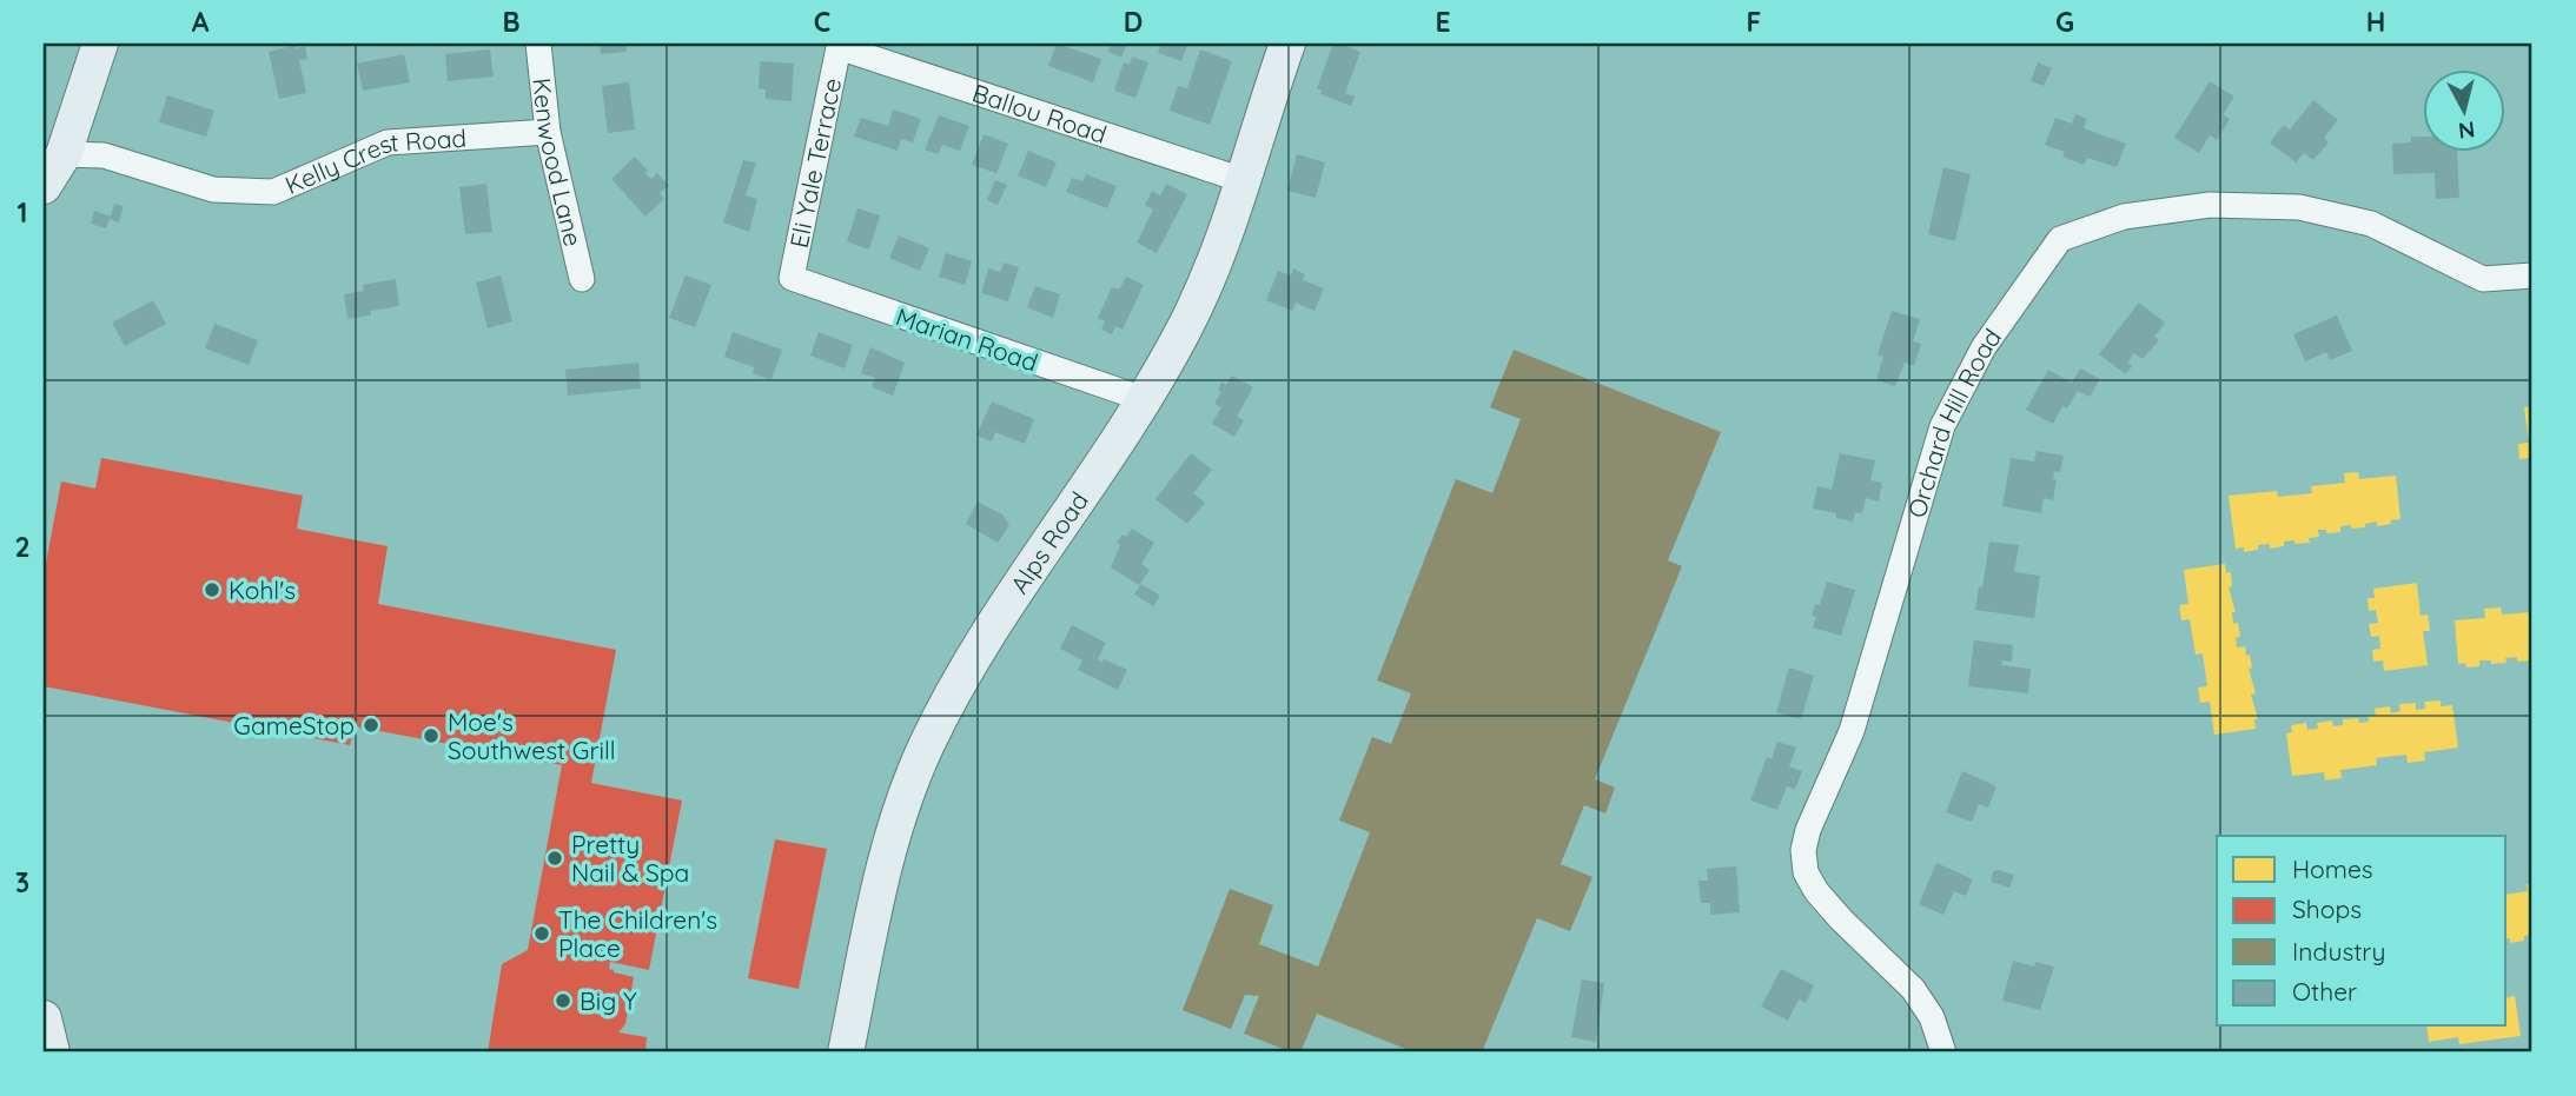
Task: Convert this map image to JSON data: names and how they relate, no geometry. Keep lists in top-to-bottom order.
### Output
{
  "streets": {
    "street": [
      "Ballou Road",
      "Kenwood Lane",
      "Eli Yale Terrace",
      "Kelly Crest Road",
      "Marian Road",
      "Orchard Hill Road",
      "Alps Road"
    ]
  },
  "crossings": [
    ["Ballou Road", "Eli Yale Terrace"],
    ["Ballou Road", "Alps Road"],
    ["Kenwood Lane", "Kelly Crest Road"],
    ["Eli Yale Terrace", "Marian Road"],
    ["Marian Road", "Alps Road"]
  ],
  "places": [
    "Kohl's",
    "GameStop",
    "Moe's Southwest Grill",
    "Pretty Nail & Spa",
    "The Children's Place",
    "Big Y"
  ],
  "legend": [
    "Homes",
    "Shops",
    "Industry",
    "Other"
  ],
  "north": "bottom",
  "grid": {
    "columns": [
      "A",
      "B",
      "C",
      "D",
      "E",
      "F",
      "G",
      "H"
    ],
    "rows": ["1", "2", "3"]
  }
}
